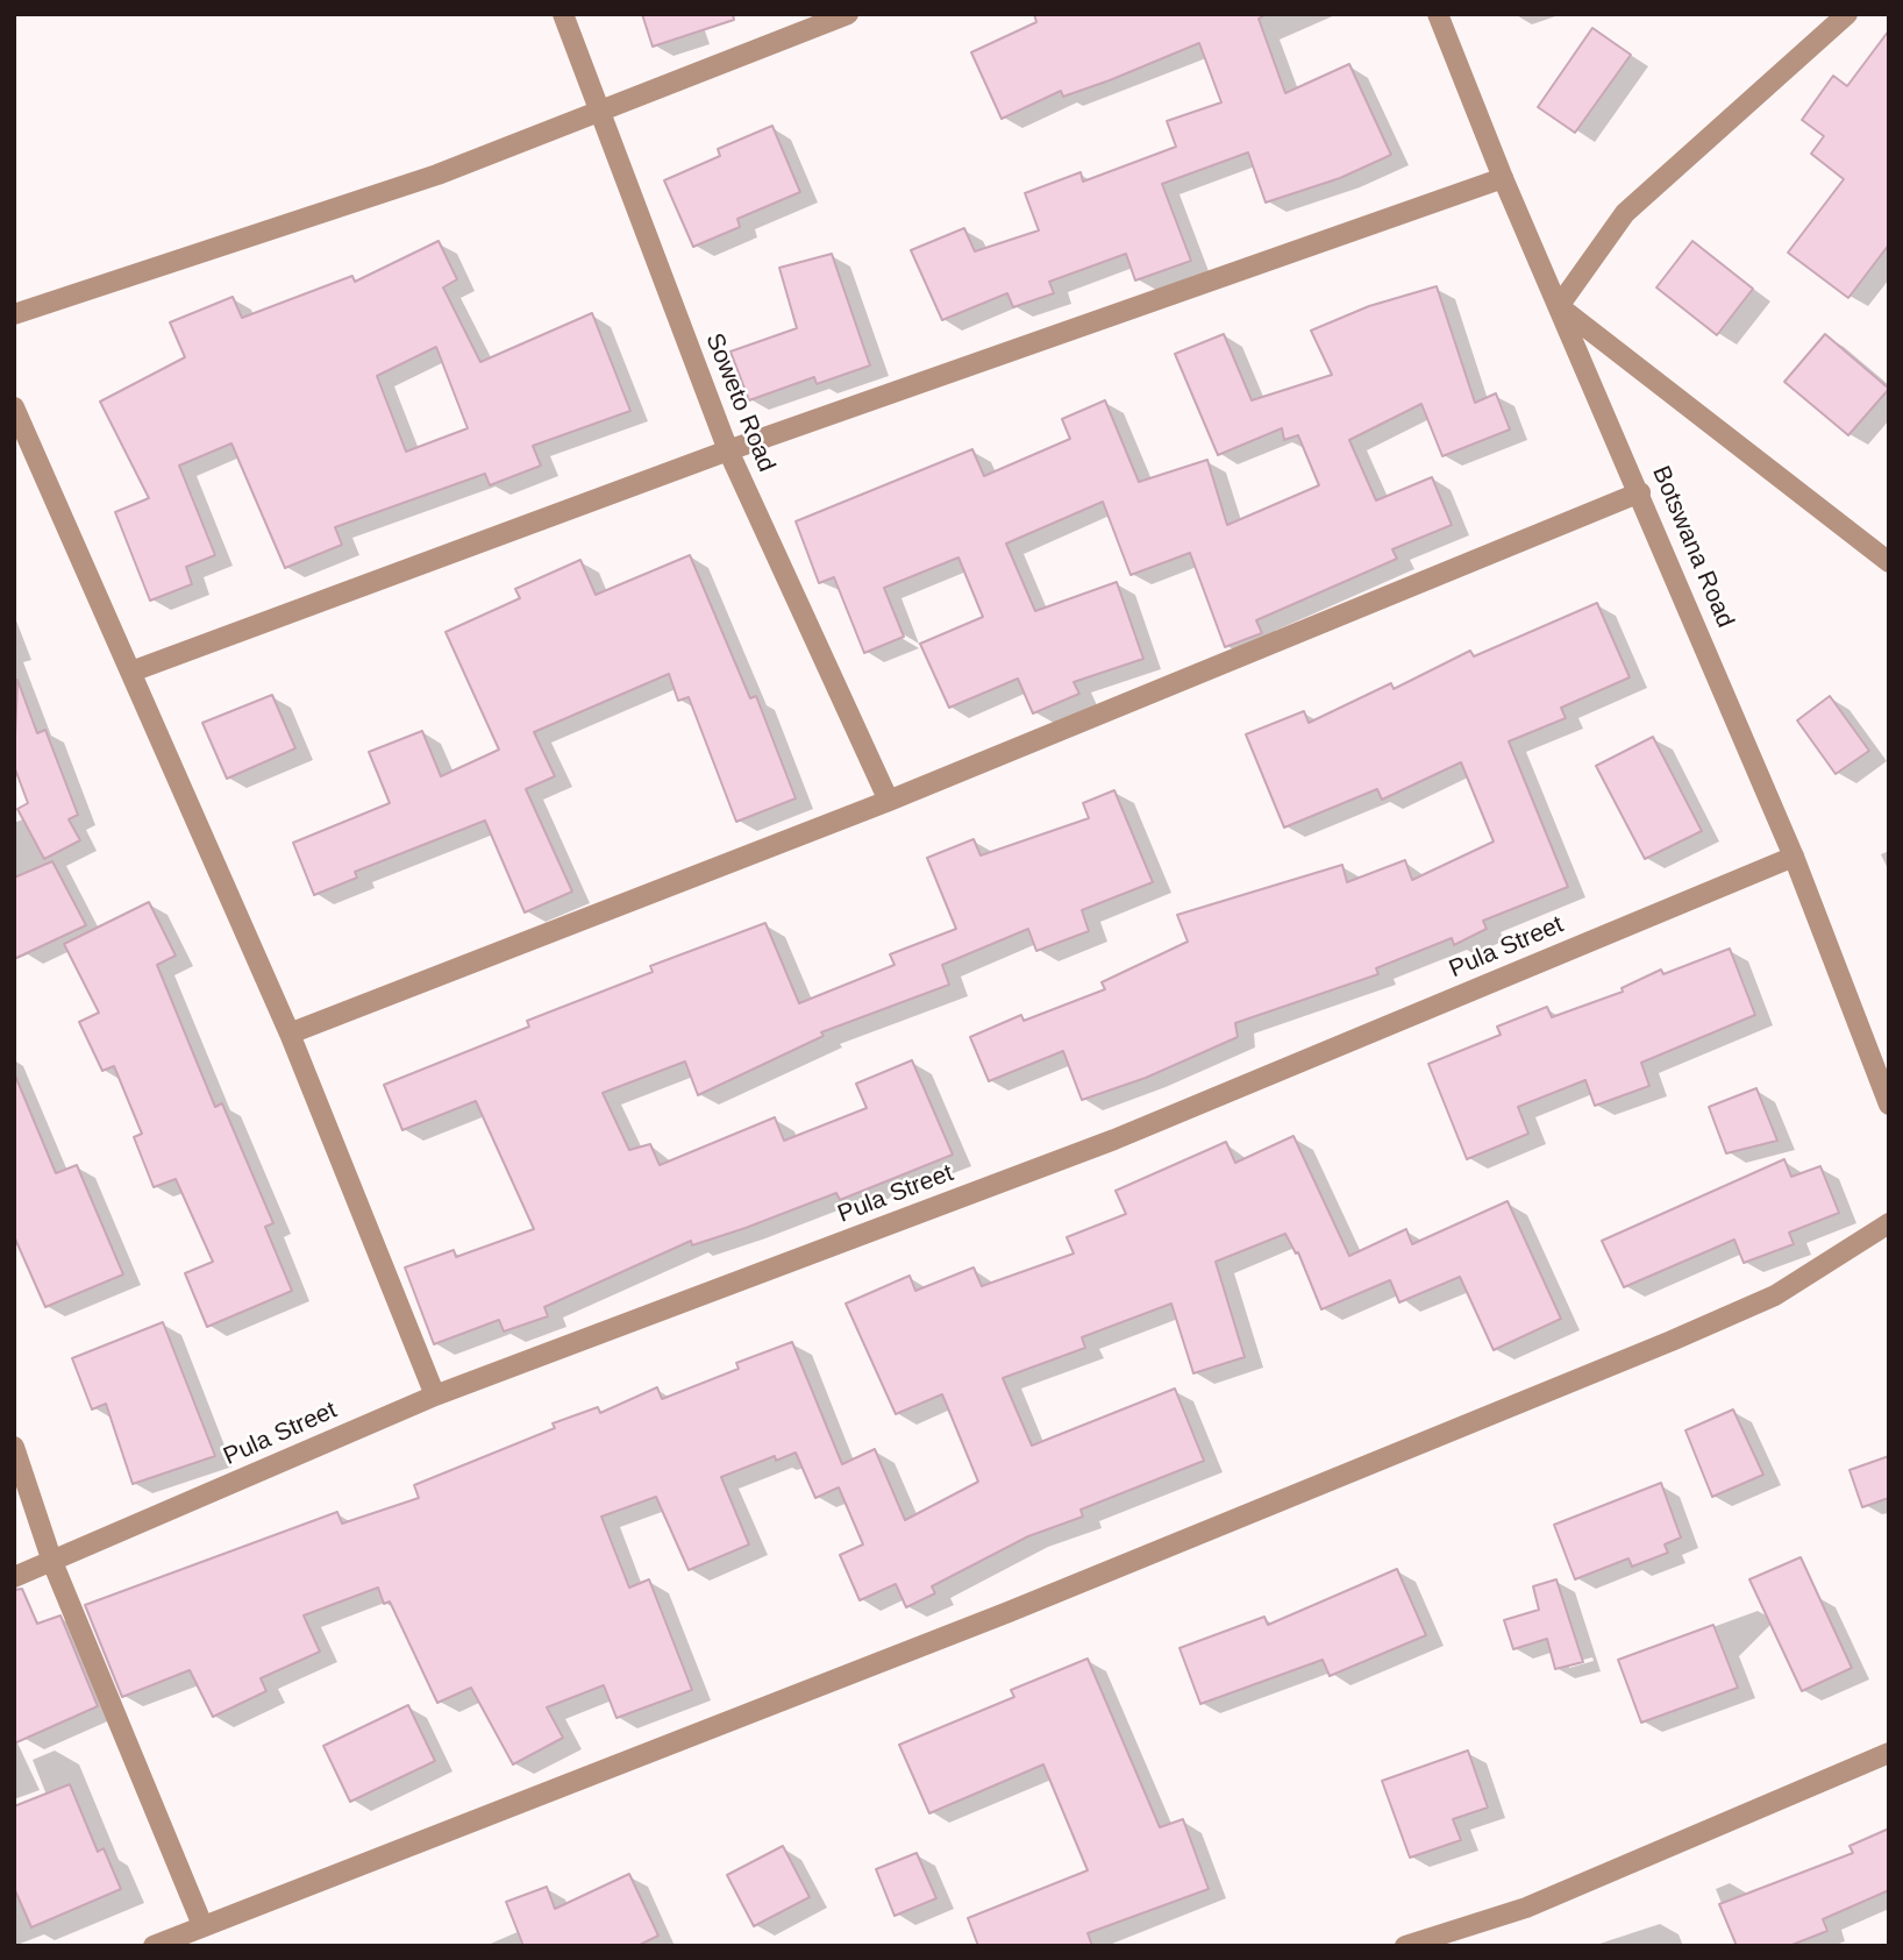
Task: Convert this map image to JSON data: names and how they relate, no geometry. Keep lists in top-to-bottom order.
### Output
{
  "streets": {
    "street": ["Soweto Road", "Botswana Road", "Pula Street"]
  },
  "crossings": [
    ["Botswana Road", "Pula Street"]
  ]
}
